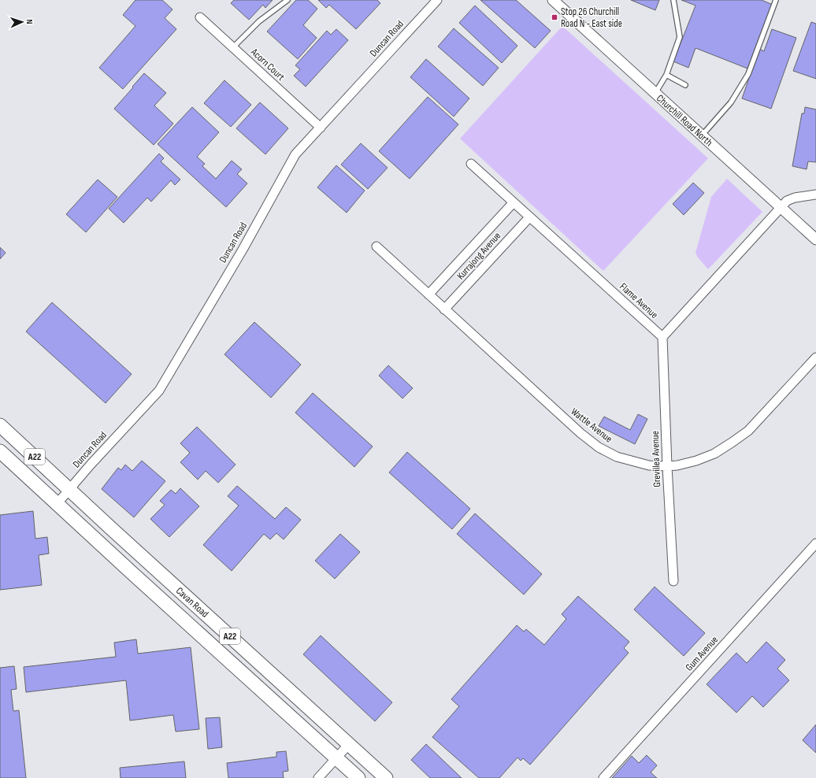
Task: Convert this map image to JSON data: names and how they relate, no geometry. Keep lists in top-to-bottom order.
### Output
{
  "streets": {
    "main road": ["A22", "Cavan Road"],
    "street": [
      "Duncan Road",
      "Acorn Court",
      "Churchill Road North",
      "Kurrajong Avenue",
      "Flame Avenue",
      "Wattle Avenue",
      "Grevillea Avenue",
      "Gum Avenue"
    ]
  },
  "crossings": [
    ["Duncan Road", "Acorn Court"],
    ["Duncan Road", "Cavan Road"],
    ["Kurrajong Avenue", "Flame Avenue"],
    ["Kurrajong Avenue", "Wattle Avenue"],
    ["Flame Avenue", "Grevillea Avenue"],
    ["Wattle Avenue", "Grevillea Avenue"]
  ],
  "places": {
    "transit": ["Stop 26 Churchill Road N - East side"]
  },
  "north": "right"
}
